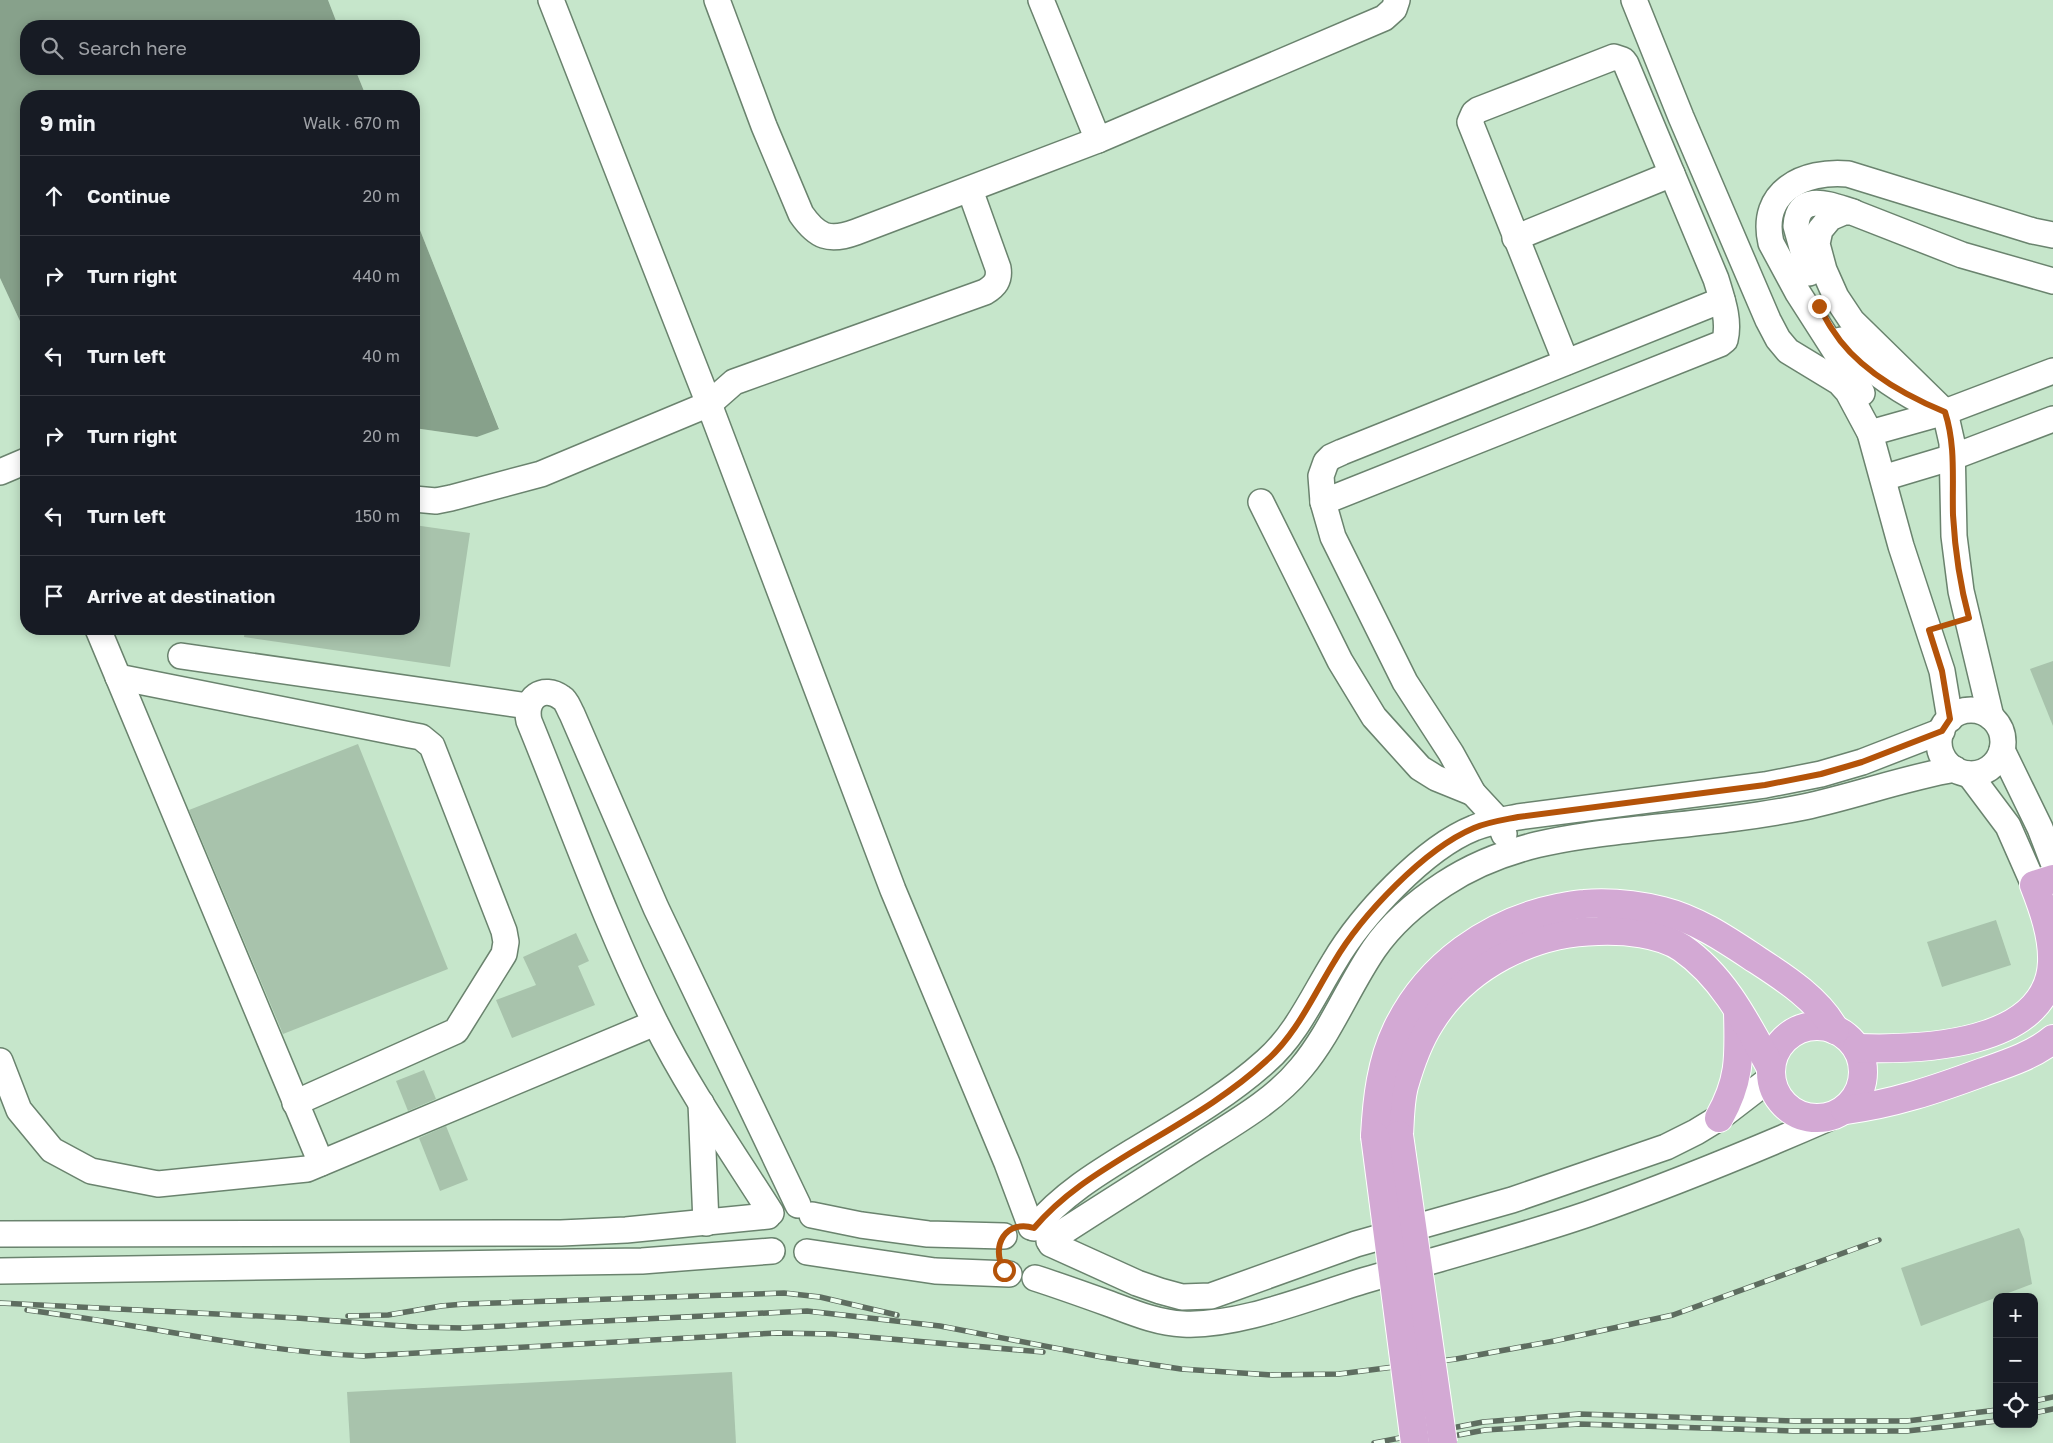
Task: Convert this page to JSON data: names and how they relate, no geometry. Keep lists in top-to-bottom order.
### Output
{
  "page": {
    "search": "Search here",
    "heading": ["9 min", "Walk · 670 m"],
    "list": [
      ["Continue", "20 m"],
      ["Turn right", "440 m"],
      ["Turn left", "40 m"],
      ["Turn right", "20 m"],
      ["Turn left", "150 m"],
      "Arrive at destination"
    ],
    "map_buttons": ["+", "−"]
  }
}
